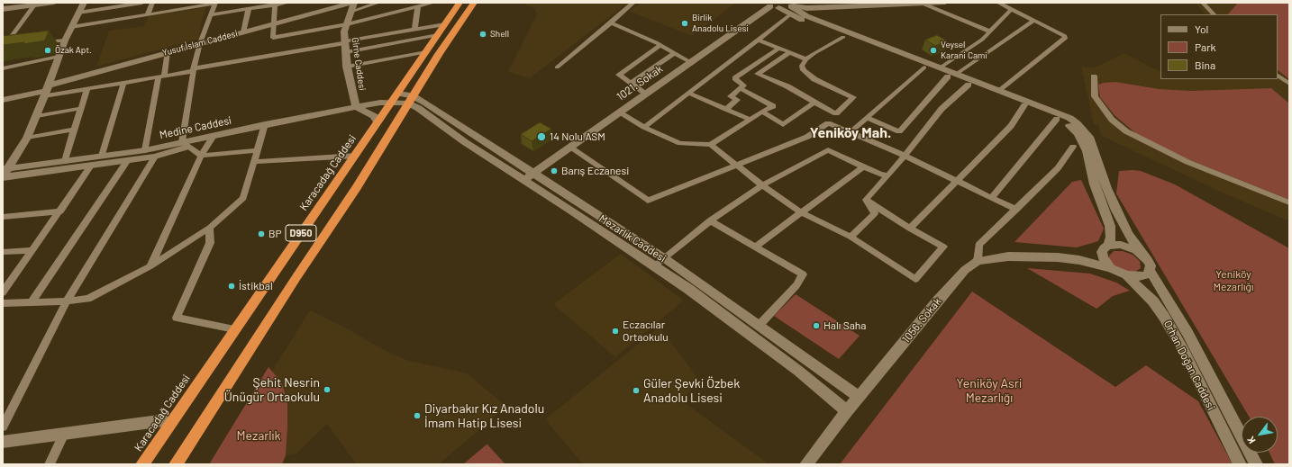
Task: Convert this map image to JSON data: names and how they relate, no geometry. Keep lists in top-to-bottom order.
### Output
{
  "streets": {
    "highway": ["Karacadağ Caddesi", "D950"],
    "street": [
      "Yusuf İslam Caddesi",
      "Girne Caddesi",
      "1021. Sokak",
      "Medine Caddesi",
      "Mezarlık Caddesi",
      "1056. Sokak",
      "Orhan Doğan Caddesi"
    ]
  },
  "crossings": [
    ["Yusuf İslam Caddesi", "Girne Caddesi"],
    ["Girne Caddesi", "Medine Caddesi"],
    ["1021. Sokak", "Mezarlık Caddesi"],
    ["Medine Caddesi", "Karacadağ Caddesi"],
    ["Medine Caddesi", "Mezarlık Caddesi"],
    ["Karacadağ Caddesi", "Mezarlık Caddesi"],
    ["D950", "Mezarlık Caddesi"],
    ["Mezarlık Caddesi", "1056. Sokak"]
  ],
  "districts": ["Yeniköy Mah."],
  "parks": ["Yeniköy Mezarlığı", "Yeniköy Asri Mezarlığı", "Mezarlık"],
  "places": [
    "Birlik Anadolu Lisesi",
    "Shell",
    "Özak Apt.",
    "Veysel Karani Cami",
    "14 Nolu ASM",
    "Barış Eczanesi",
    "BP",
    "İstikbal",
    "Halı Saha",
    "Eczacılar Ortaokulu",
    "Şehit Nesrin Ünügür Ortaokulu",
    "Güler Şevki Özbek Anadolu Lisesi",
    "Diyarbakır Kız Anadolu İmam Hatip Lisesi"
  ],
  "legend": ["Yol", "Park", "Bina"],
  "north": "bottom left"
}
